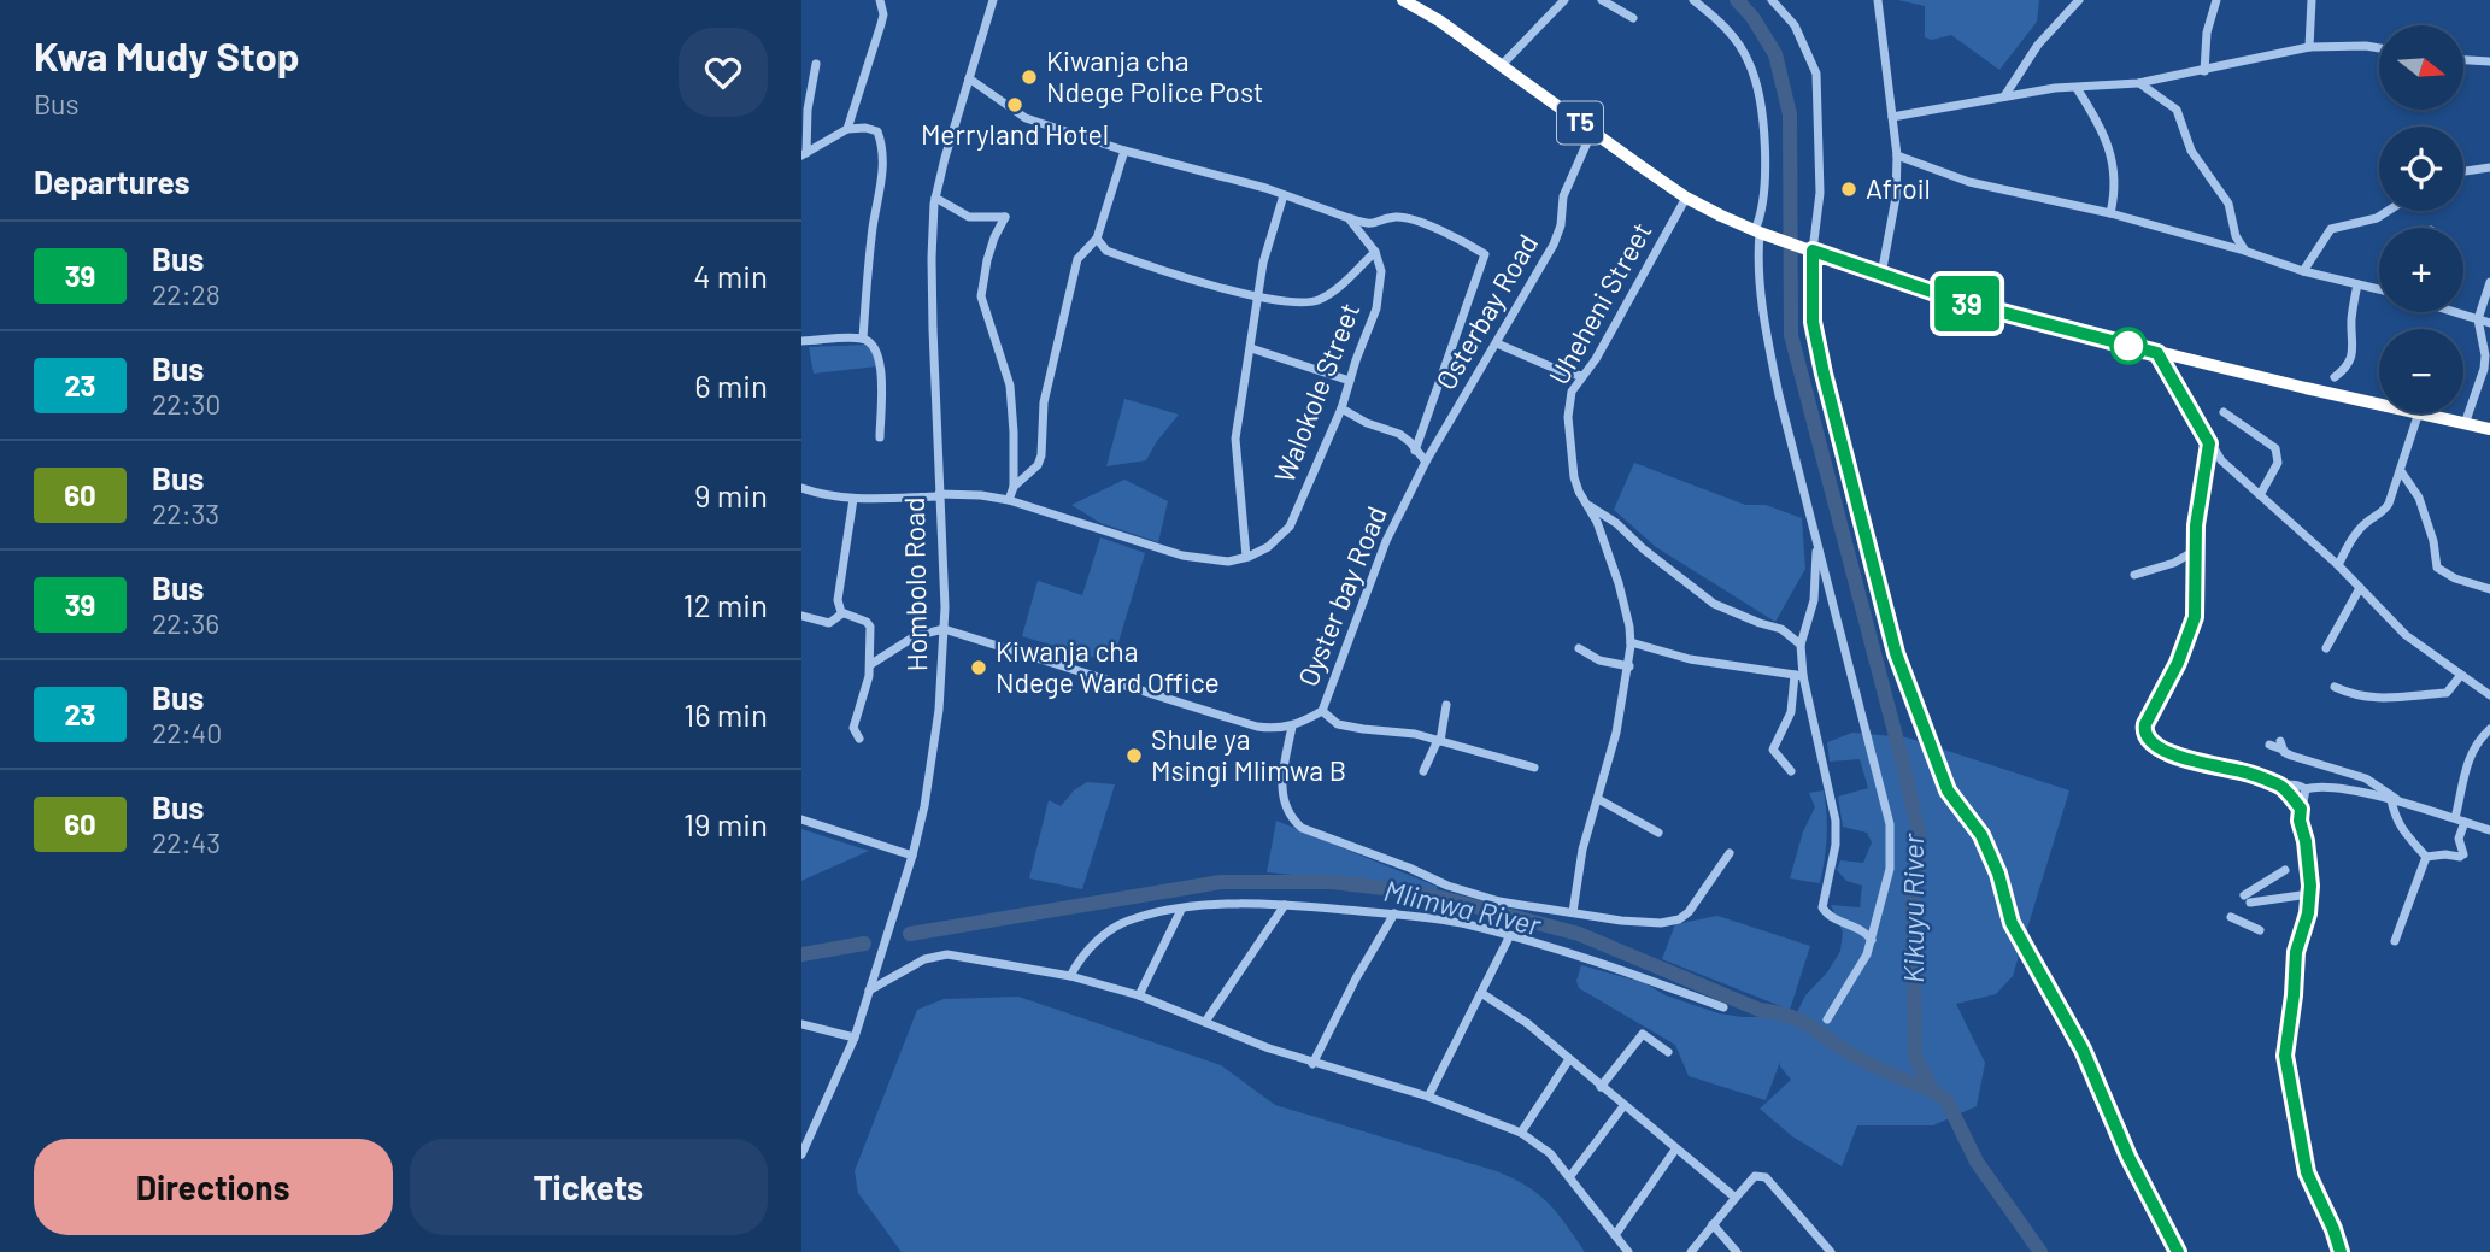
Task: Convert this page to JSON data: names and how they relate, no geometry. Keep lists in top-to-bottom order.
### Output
{
  "streets": {
    "highway": ["T5"],
    "street": [
      "Uheheni Street",
      "Osterbay Road",
      "Walokole Street",
      "Hombolo Road",
      "Oyster bay Road"
    ]
  },
  "crossings": [
    ["T5", "Uheheni Street"],
    ["T5", "Osterbay Road"],
    ["Osterbay Road", "Oyster bay Road"]
  ],
  "water": ["Mlimwa River", "Kikuyu River"],
  "places": [
    "Kiwanja cha Ndege Police Post",
    "Merryland Hotel",
    "Afroil",
    "Kiwanja cha Ndege Ward Office",
    "Shule ya Msingi Mlimwa B"
  ],
  "lines": ["bus line 39"],
  "north": "right",
  "page": {
    "heading": [
      ["Kwa Mudy Stop", "Bus"],
      "Departures"
    ],
    "on_map": "39",
    "map_buttons": ["+", "−"],
    "list": [
      {
        "mark": "39",
        "name": "Bus",
        "note": "22:28",
        "value": "4 min"
      },
      {
        "mark": "23",
        "name": "Bus",
        "note": "22:30",
        "value": "6 min"
      },
      {
        "mark": "60",
        "name": "Bus",
        "note": "22:33",
        "value": "9 min"
      },
      {
        "mark": "39",
        "name": "Bus",
        "note": "22:36",
        "value": "12 min"
      },
      {
        "mark": "23",
        "name": "Bus",
        "note": "22:40",
        "value": "16 min"
      },
      {
        "mark": "60",
        "name": "Bus",
        "note": "22:43",
        "value": "19 min"
      }
    ],
    "buttons": ["Directions", "Tickets"]
  }
}
